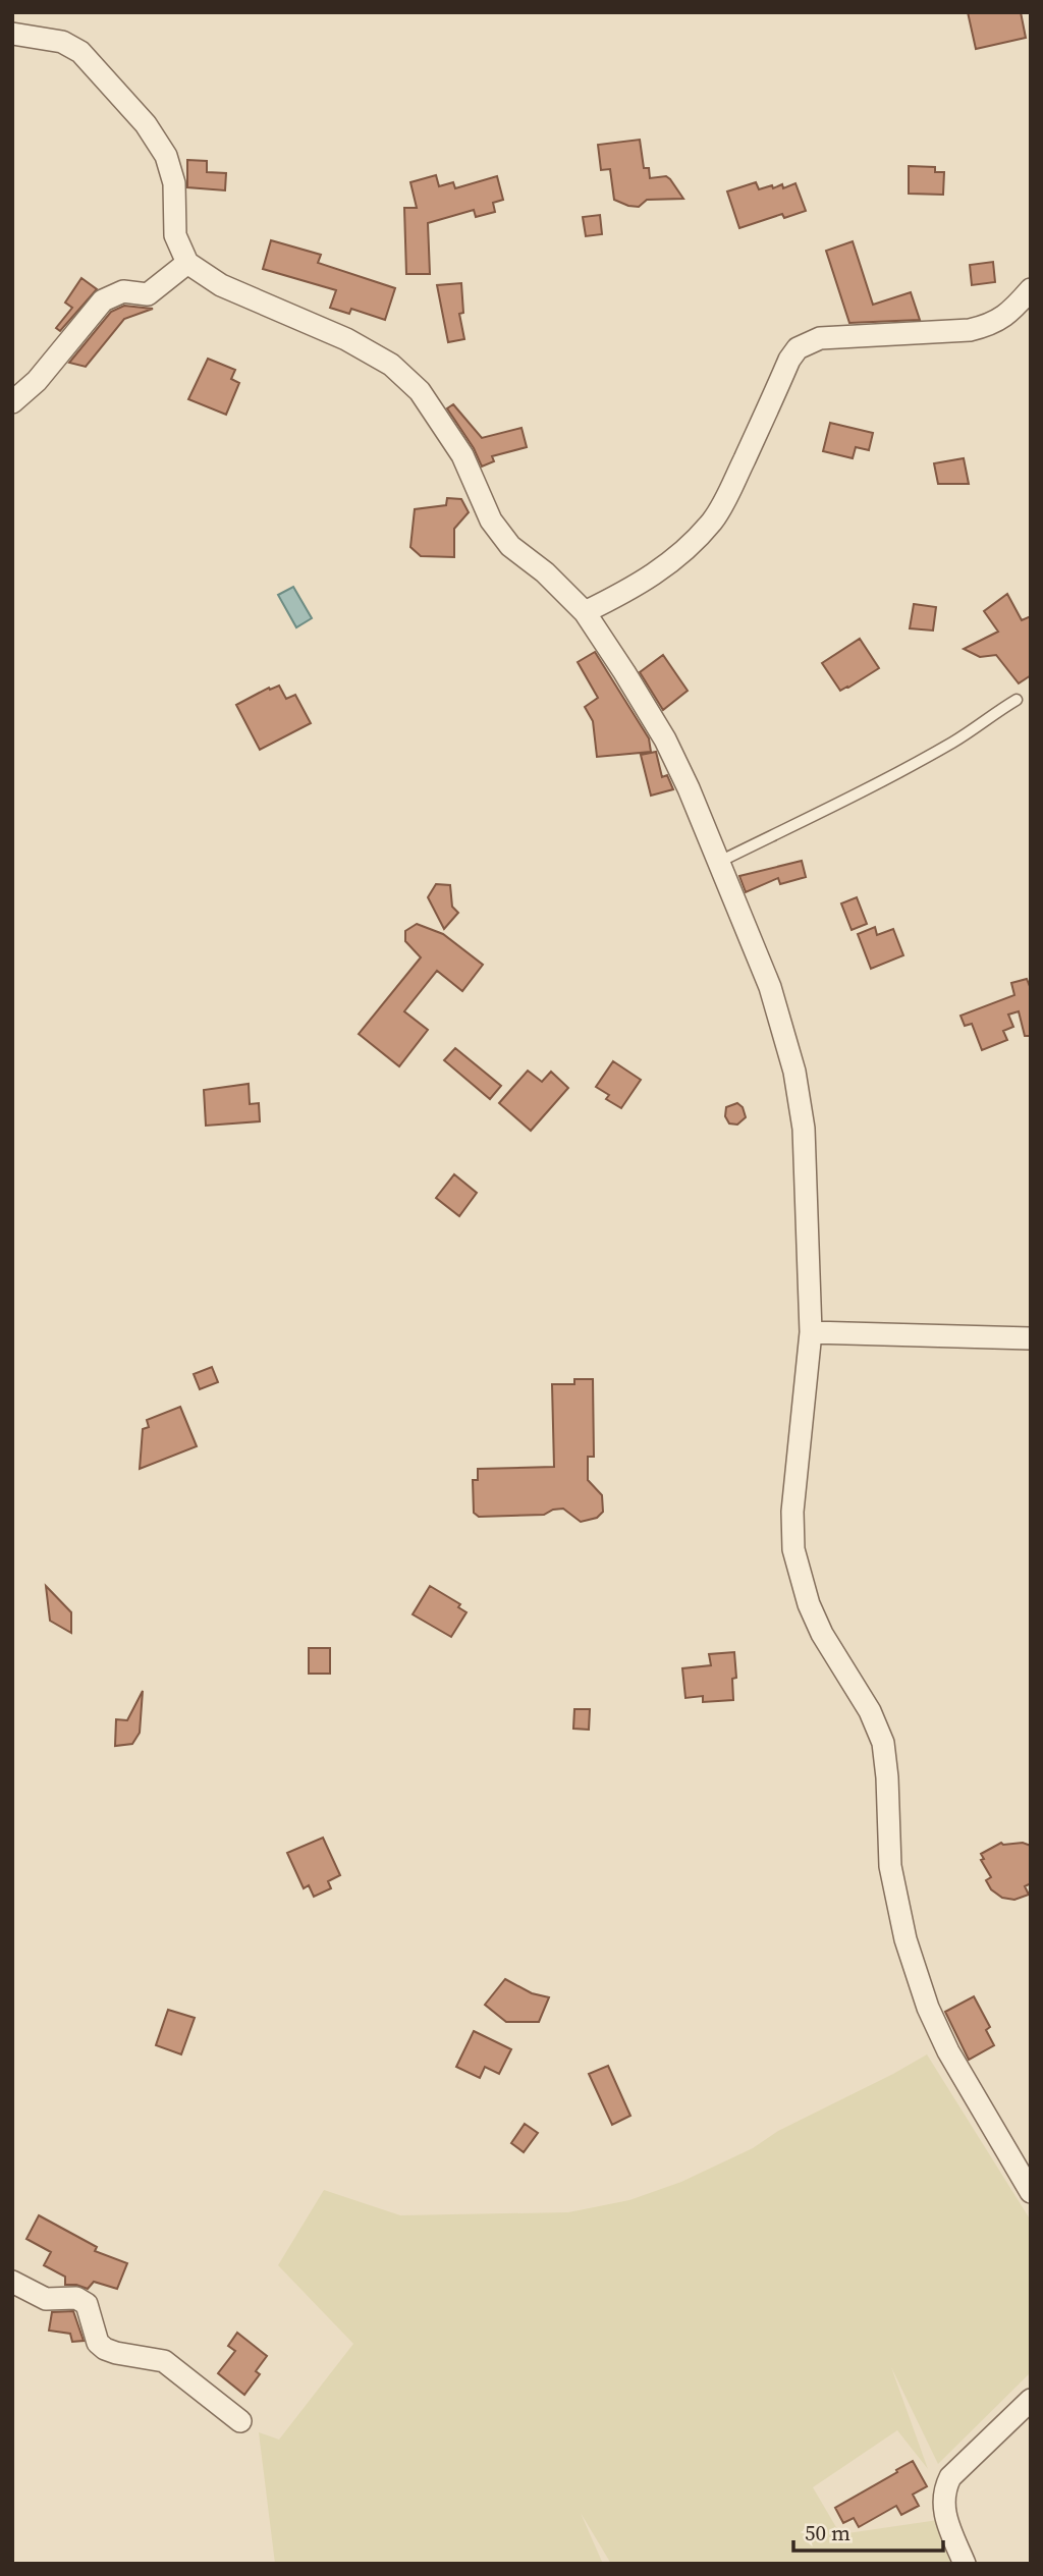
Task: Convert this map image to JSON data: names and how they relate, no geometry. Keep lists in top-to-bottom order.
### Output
{
  "scale_bar": "50 m"
}
